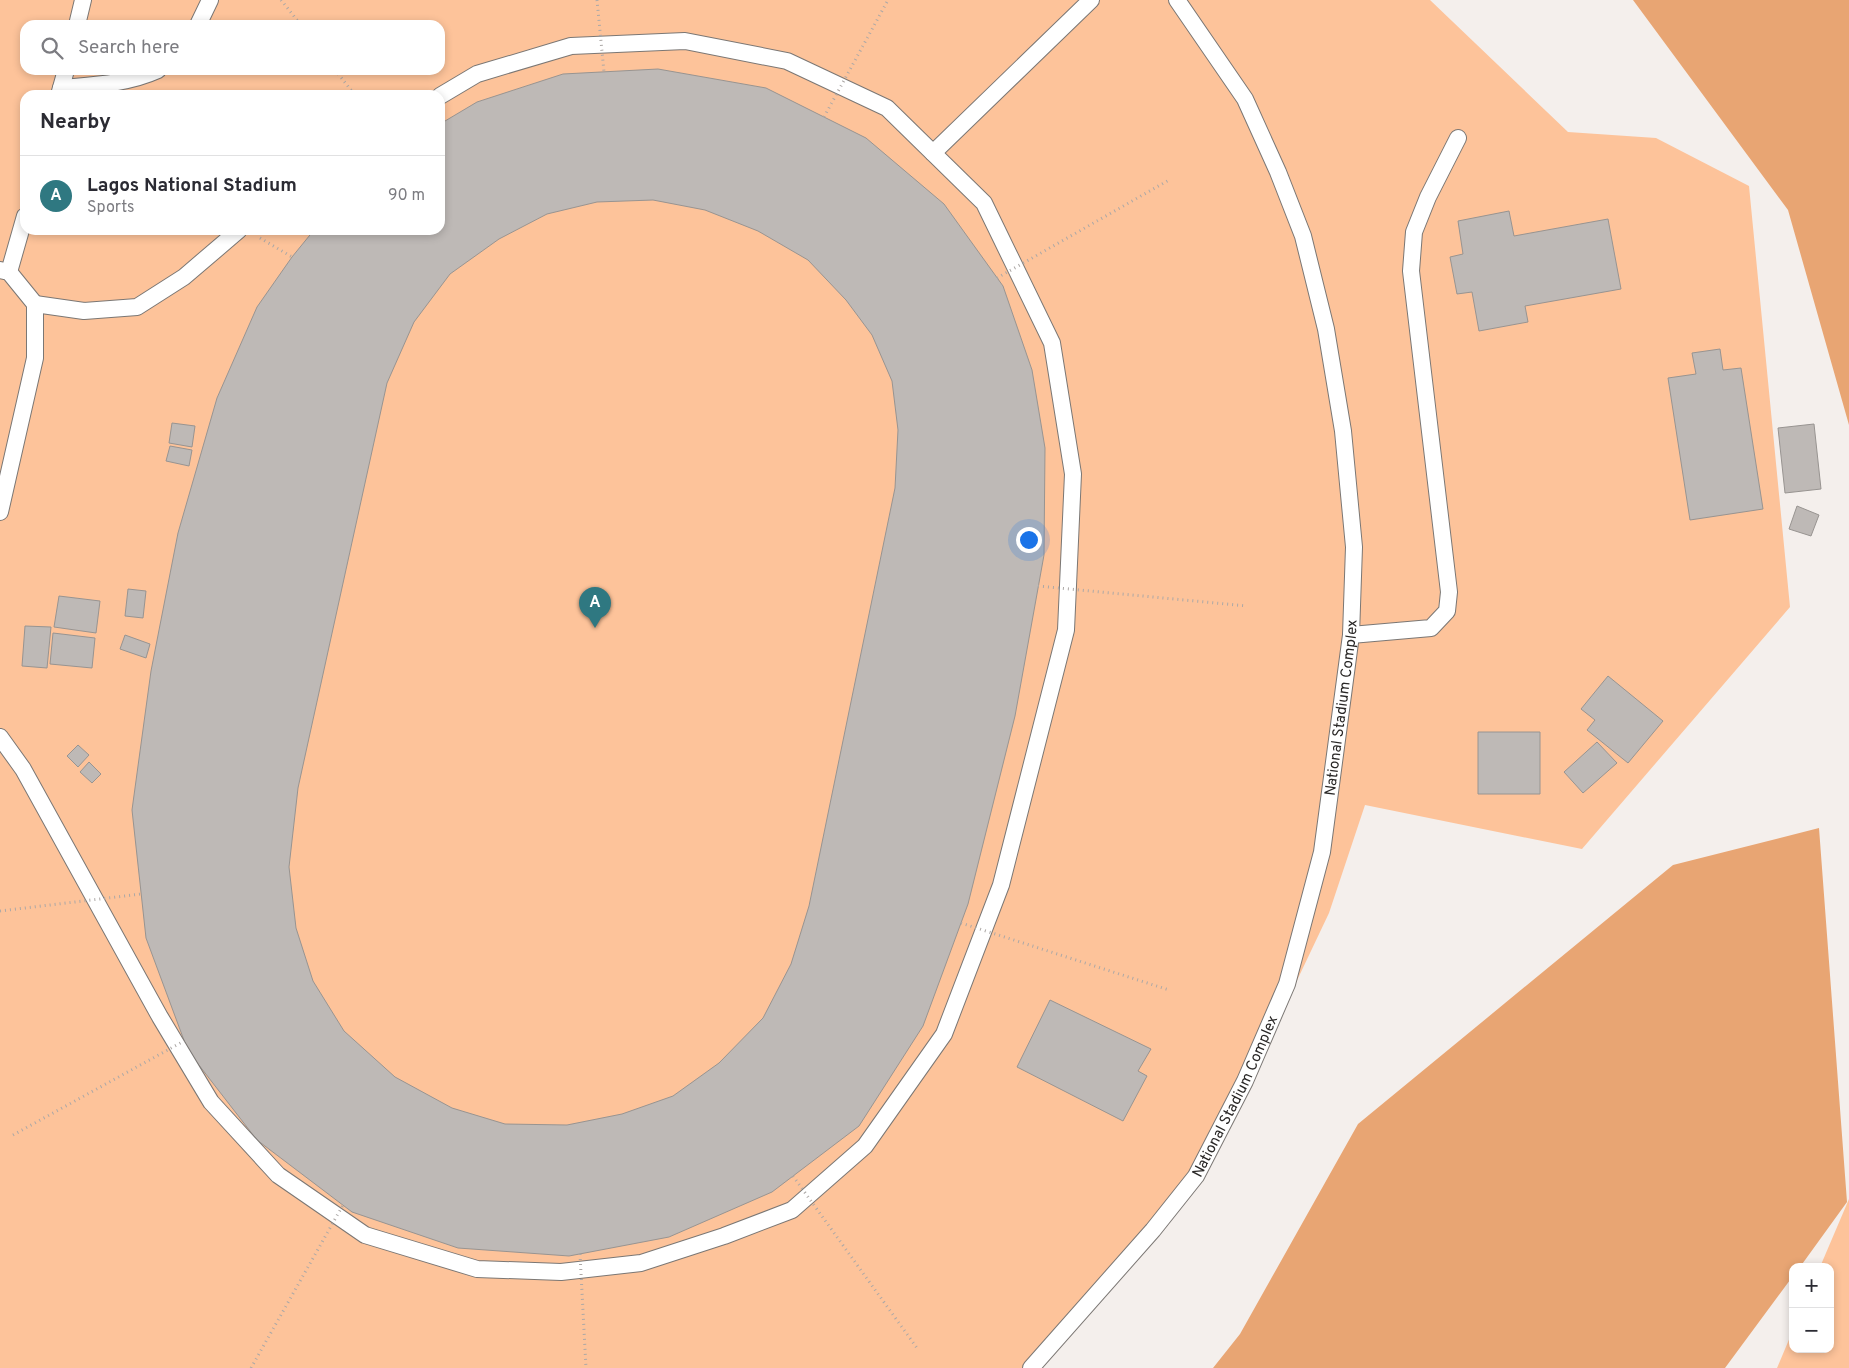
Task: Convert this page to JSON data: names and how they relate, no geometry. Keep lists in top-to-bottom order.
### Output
{
  "streets": {
    "lane": ["National Stadium Complex"]
  },
  "page": {
    "search": "Search here",
    "heading": "Nearby",
    "list": [
      {
        "mark": "A",
        "name": "Lagos National Stadium",
        "note": "Sports",
        "value": "90 m"
      }
    ],
    "pins": "A",
    "map_buttons": ["+", "−"]
  }
}
